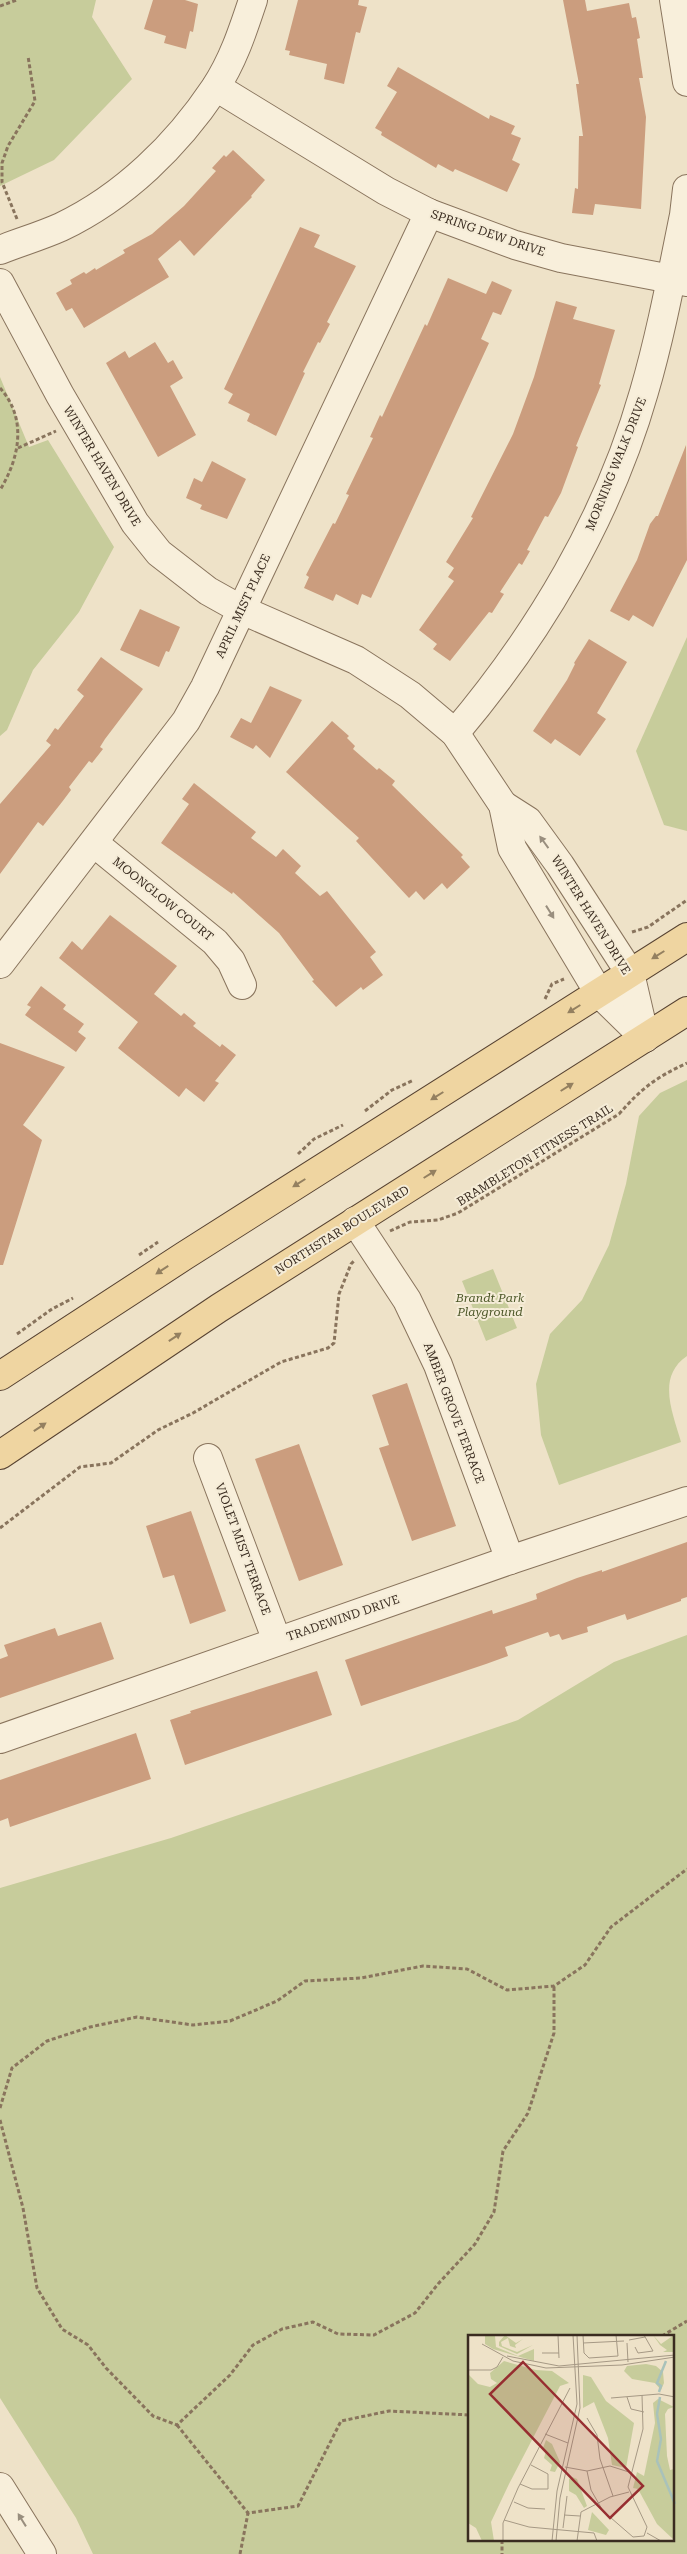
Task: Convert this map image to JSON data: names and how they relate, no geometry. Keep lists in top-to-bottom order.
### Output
{
  "streets": {
    "main road": ["NORTHSTAR BOULEVARD"],
    "street": [
      "SPRING DEW DRIVE",
      "MORNING WALK DRIVE",
      "WINTER HAVEN DRIVE",
      "APRIL MIST PLACE",
      "MOONGLOW COURT",
      "AMBER GROVE TERRACE",
      "VIOLET MIST TERRACE",
      "TRADEWIND DRIVE"
    ],
    "path": ["BRAMBLETON FITNESS TRAIL"]
  },
  "crossings": [
    ["SPRING DEW DRIVE", "MORNING WALK DRIVE"],
    ["SPRING DEW DRIVE", "APRIL MIST PLACE"],
    ["MORNING WALK DRIVE", "WINTER HAVEN DRIVE"],
    ["WINTER HAVEN DRIVE", "APRIL MIST PLACE"],
    ["WINTER HAVEN DRIVE", "NORTHSTAR BOULEVARD"],
    ["APRIL MIST PLACE", "MOONGLOW COURT"],
    ["BRAMBLETON FITNESS TRAIL", "AMBER GROVE TERRACE"],
    ["NORTHSTAR BOULEVARD", "AMBER GROVE TERRACE"],
    ["AMBER GROVE TERRACE", "TRADEWIND DRIVE"],
    ["VIOLET MIST TERRACE", "TRADEWIND DRIVE"]
  ],
  "parks": ["Brandt Park Playground"]
}
